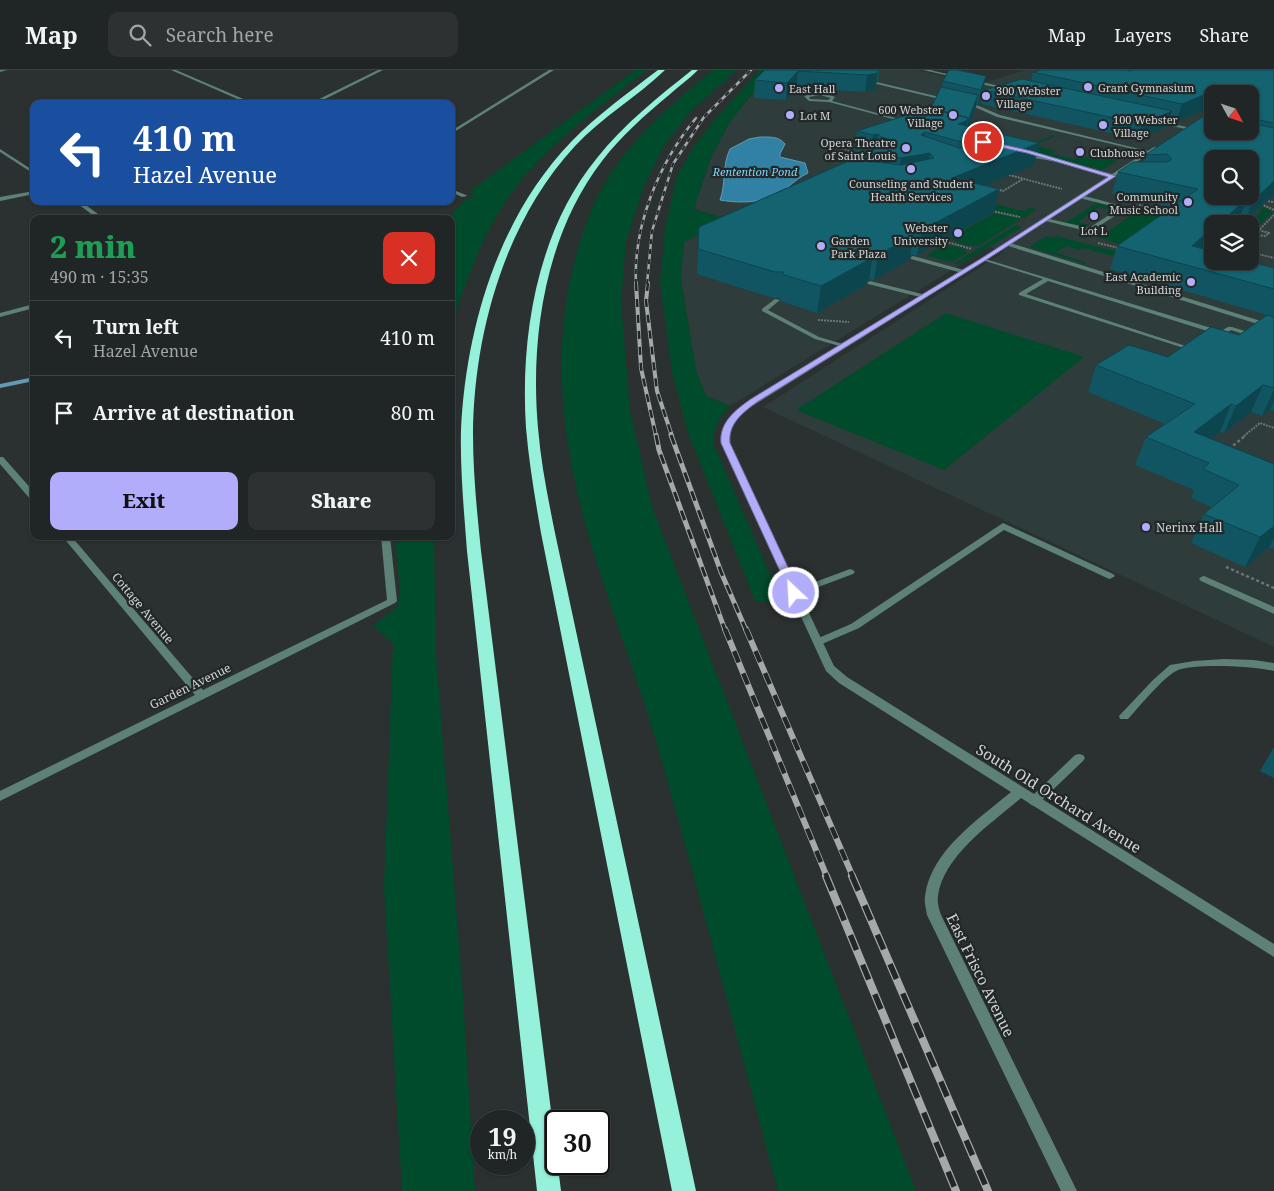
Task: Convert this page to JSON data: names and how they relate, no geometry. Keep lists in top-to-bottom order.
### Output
{
  "streets": {
    "street": [
      "Cottage Avenue",
      "Garden Avenue",
      "South Old Orchard Avenue",
      "East Frisco Avenue"
    ]
  },
  "crossings": [
    ["Cottage Avenue", "Garden Avenue"],
    ["South Old Orchard Avenue", "East Frisco Avenue"]
  ],
  "water": ["Rentention Pond"],
  "places": [
    "Grant Gymnasium",
    "East Hall",
    "300 Webster Village",
    "Lot M",
    "600 Webster Village",
    "100 Webster Village",
    "Opera Theatre of Saint Louis",
    "Clubhouse",
    "Counseling and Student Health Services",
    "Community Music School",
    "Lot L",
    "Webster University",
    "Garden Park Plaza",
    "East Academic Building",
    "Nerinx Hall"
  ],
  "north": "bottom right",
  "page": {
    "header": "Map",
    "search": "Search here",
    "nav": ["Map", "Layers", "Share"],
    "turn": ["410 m", "Hazel Avenue"],
    "heading": ["2 min", "490 m · 15:35"],
    "list": [
      {
        "name": "Turn left",
        "note": "Hazel Avenue",
        "value": "410 m"
      },
      {
        "name": "Arrive at destination",
        "value": "80 m"
      }
    ],
    "buttons": ["Exit", "Share"],
    "speed": "19 km/h",
    "limit": "30"
  }
}
